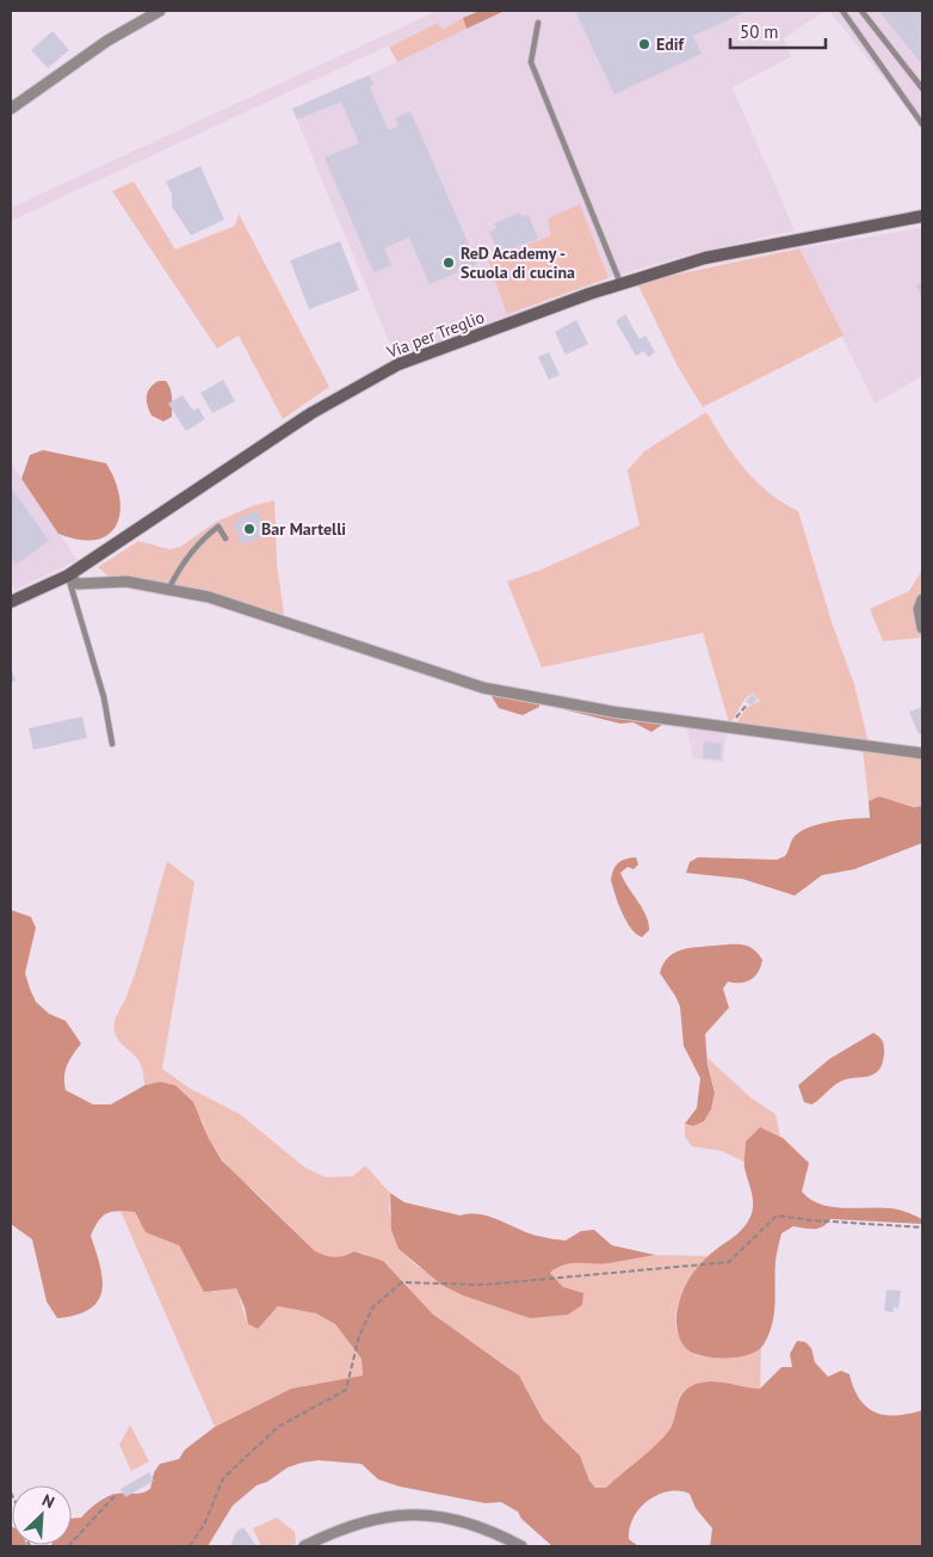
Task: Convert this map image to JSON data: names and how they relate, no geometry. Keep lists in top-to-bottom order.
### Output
{
  "streets": {
    "main road": ["Via per Treglio"]
  },
  "places": ["Edif", "ReD Academy - Scuola di cucina", "Bar Martelli"],
  "scale_bar": "50 m",
  "north": "top right"
}
